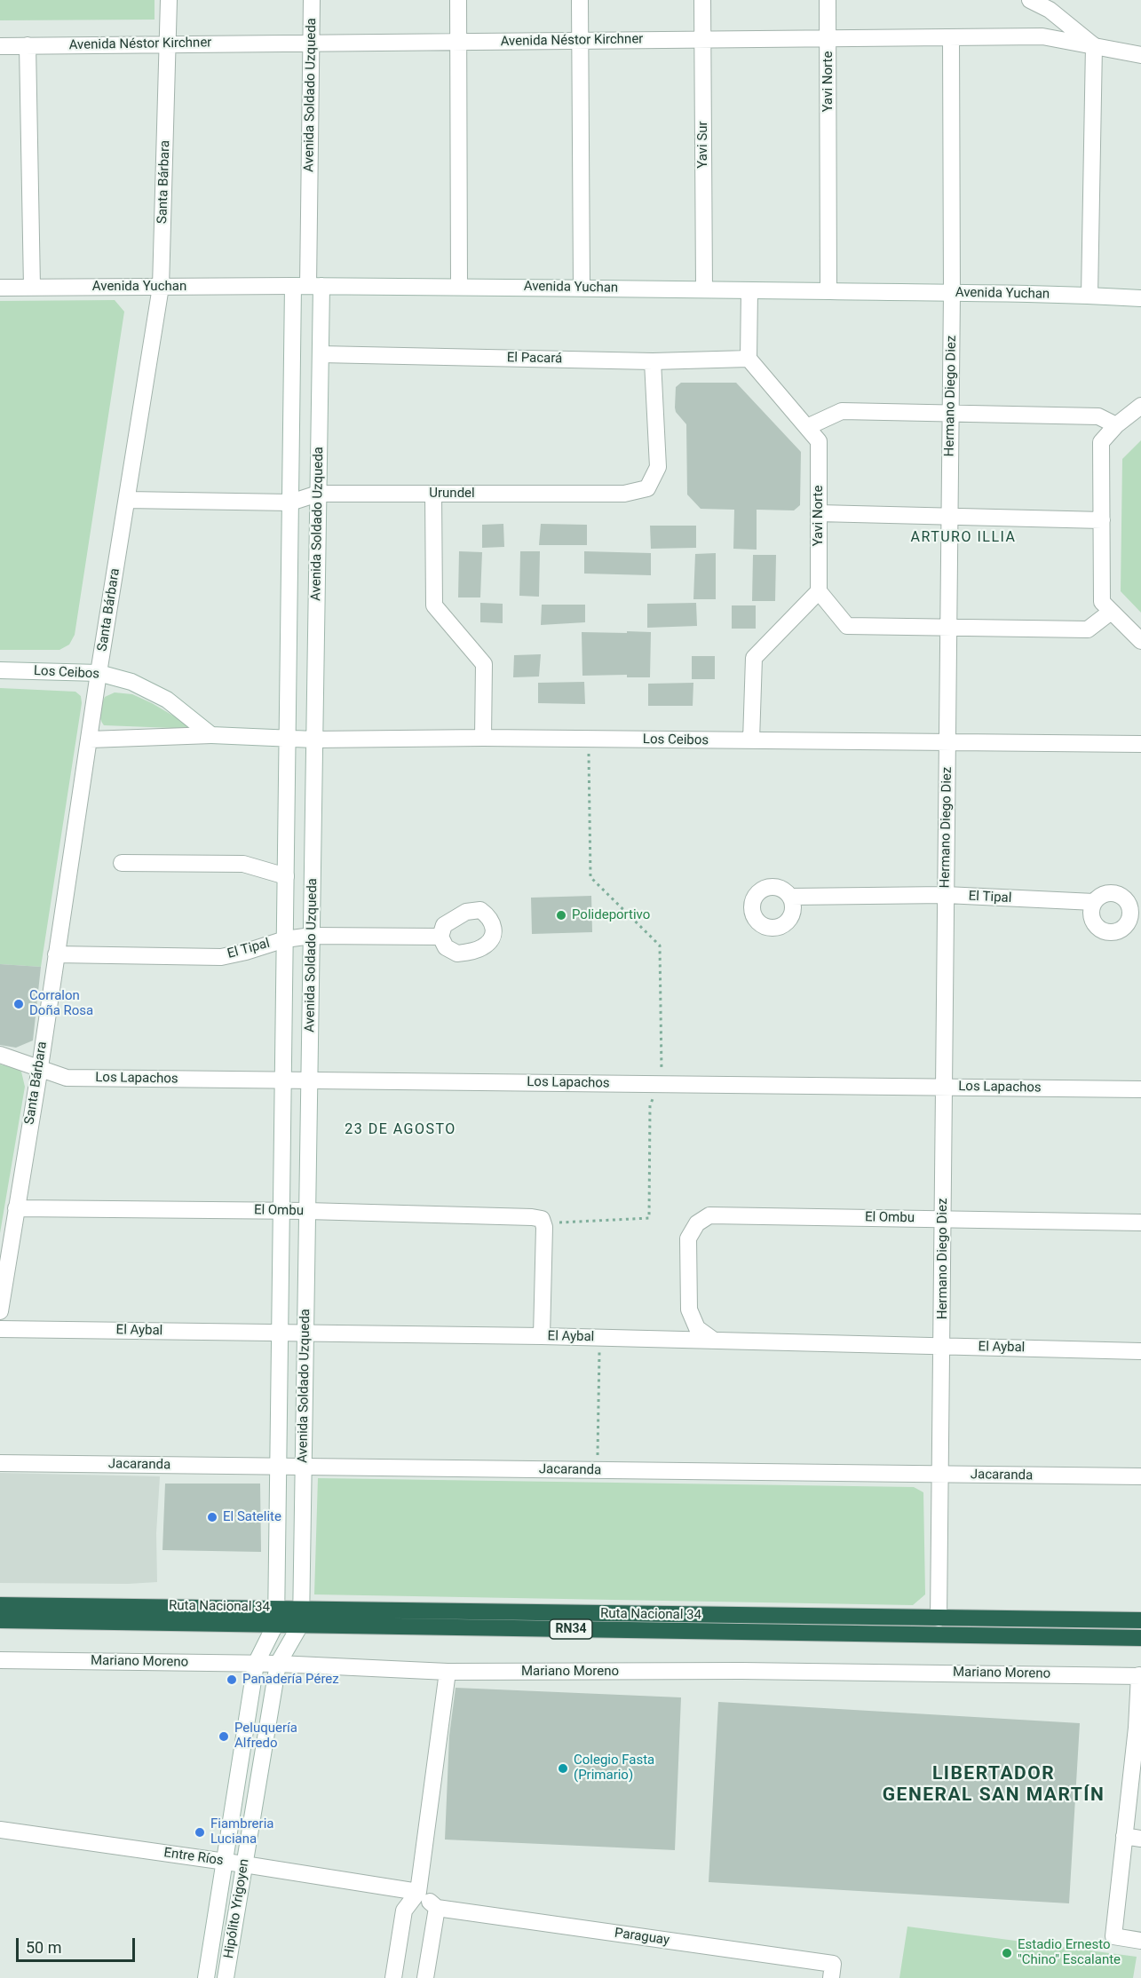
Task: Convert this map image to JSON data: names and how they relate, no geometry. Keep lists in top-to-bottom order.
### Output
{
  "streets": {
    "highway": ["Ruta Nacional 34", "RN34"],
    "street": [
      "Avenida Néstor Kirchner",
      "Yavi Norte",
      "Avenida Soldado Uzqueda",
      "Yavi Sur",
      "Santa Bárbara",
      "Avenida Yuchan",
      "El Pacará",
      "Hermano Diego Diez",
      "Urundel",
      "Los Ceibos",
      "El Tipal",
      "Los Lapachos",
      "El Ombu",
      "El Aybal",
      "Jacaranda",
      "Mariano Moreno",
      "Entre Ríos",
      "Hipólito Yrigoyen",
      "Paraguay"
    ]
  },
  "crossings": [
    ["Avenida Néstor Kirchner", "Yavi Norte"],
    ["Avenida Néstor Kirchner", "Avenida Soldado Uzqueda"],
    ["Avenida Néstor Kirchner", "Yavi Sur"],
    ["Avenida Néstor Kirchner", "Santa Bárbara"],
    ["Avenida Néstor Kirchner", "Hermano Diego Diez"],
    ["Yavi Norte", "Avenida Yuchan"],
    ["Yavi Norte", "El Pacará"],
    ["Avenida Soldado Uzqueda", "Avenida Yuchan"],
    ["Avenida Soldado Uzqueda", "El Pacará"],
    ["Avenida Soldado Uzqueda", "Urundel"],
    ["Avenida Soldado Uzqueda", "Los Ceibos"],
    ["Avenida Soldado Uzqueda", "El Tipal"],
    ["Avenida Soldado Uzqueda", "Los Lapachos"],
    ["Avenida Soldado Uzqueda", "El Ombu"],
    ["Avenida Soldado Uzqueda", "El Aybal"],
    ["Avenida Soldado Uzqueda", "Jacaranda"],
    ["Avenida Soldado Uzqueda", "Ruta Nacional 34"],
    ["Avenida Soldado Uzqueda", "Hipólito Yrigoyen"],
    ["Yavi Sur", "Avenida Yuchan"],
    ["Santa Bárbara", "Avenida Yuchan"],
    ["Santa Bárbara", "Urundel"],
    ["Santa Bárbara", "Los Ceibos"],
    ["Santa Bárbara", "El Tipal"],
    ["Santa Bárbara", "Los Lapachos"],
    ["Santa Bárbara", "El Ombu"],
    ["Avenida Yuchan", "Hermano Diego Diez"],
    ["El Pacará", "Urundel"],
    ["Hermano Diego Diez", "Los Ceibos"],
    ["Hermano Diego Diez", "El Tipal"],
    ["Hermano Diego Diez", "Los Lapachos"],
    ["Hermano Diego Diez", "El Ombu"],
    ["Hermano Diego Diez", "El Aybal"],
    ["Hermano Diego Diez", "Jacaranda"],
    ["Hermano Diego Diez", "Ruta Nacional 34"],
    ["El Ombu", "El Aybal"],
    ["Ruta Nacional 34", "Hipólito Yrigoyen"],
    ["Mariano Moreno", "Hipólito Yrigoyen"],
    ["Entre Ríos", "Hipólito Yrigoyen"]
  ],
  "districts": ["ARTURO ILLIA", "23 DE AGOSTO", "LIBERTADOR GENERAL SAN MARTÍN"],
  "places": [
    "Polideportivo",
    "Corralon Doña Rosa",
    "El Satelite",
    "Panadería Pérez",
    "Peluquería Alfredo",
    "Colegio Fasta (Primario)",
    "Fiambreria Luciana",
    "Estadio Ernesto \"Chino\" Escalante"
  ],
  "scale_bar": "50 m"
}
